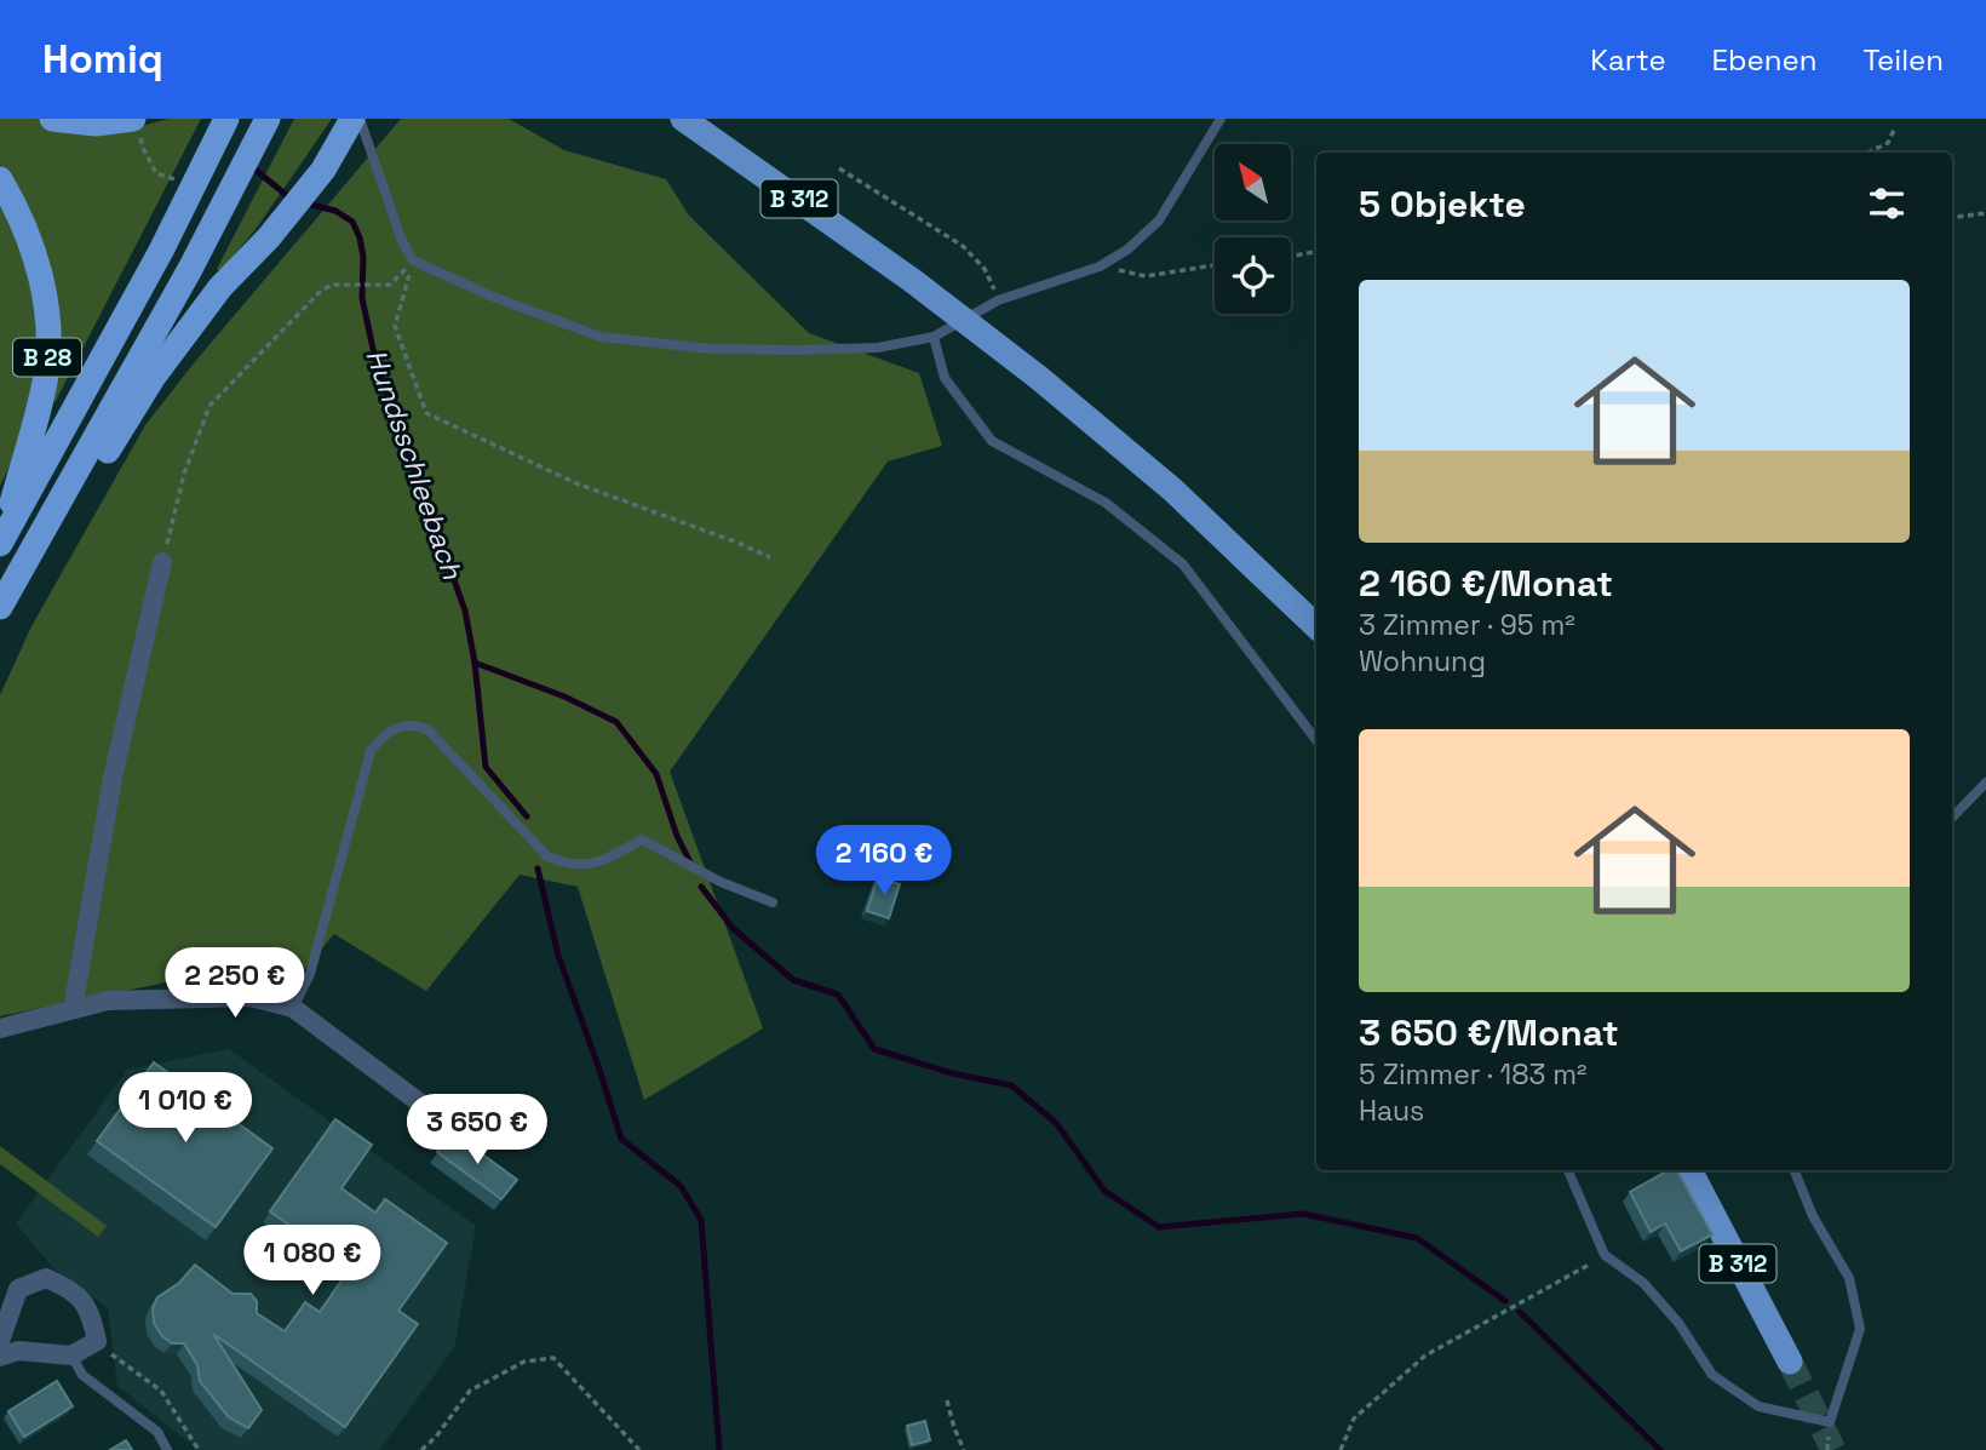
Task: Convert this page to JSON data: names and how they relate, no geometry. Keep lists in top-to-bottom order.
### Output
{
  "streets": {
    "highway": ["B 28"],
    "main road": ["B 312"]
  },
  "water": ["Hundsschleebach"],
  "north": "top left",
  "page": {
    "header": "Homiq",
    "nav": ["Karte", "Ebenen", "Teilen"],
    "heading": "5 Objekte",
    "list": [
      {
        "name": "2 160 €/Monat",
        "note": "3 Zimmer · 95 m² · Wohnung"
      },
      {
        "name": "3 650 €/Monat",
        "note": "5 Zimmer · 183 m² · Haus"
      }
    ],
    "price": [
      "2 160 €",
      "2 250 €",
      "1 010 €",
      "3 650 €",
      "1 080 €"
    ]
  }
}
